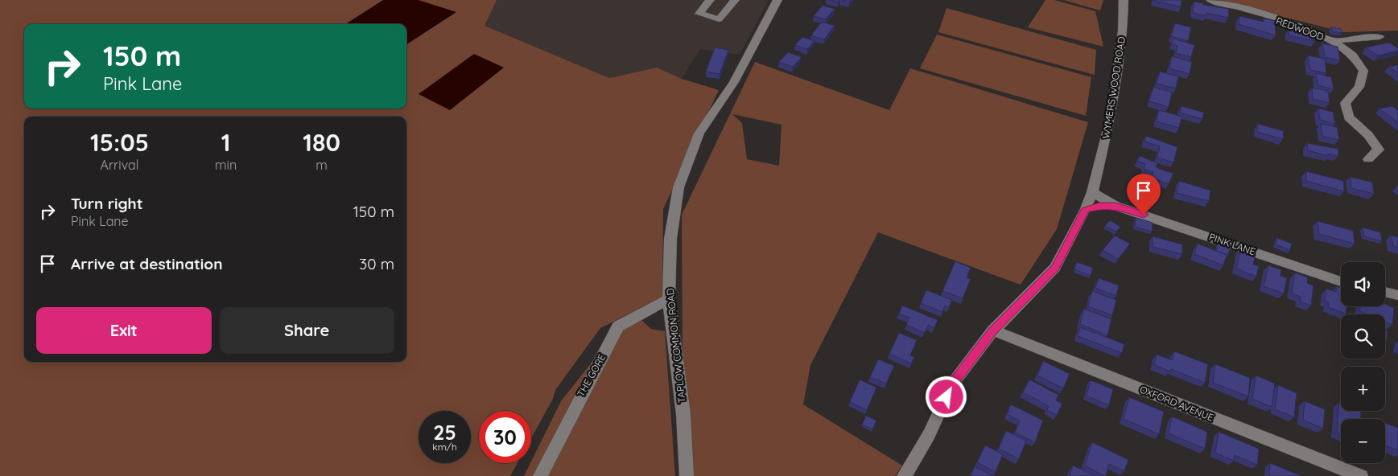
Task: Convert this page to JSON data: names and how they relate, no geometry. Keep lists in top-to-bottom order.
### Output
{
  "streets": {
    "street": [
      "REDWOOD",
      "WYMERS WOOD ROAD",
      "PINK LANE",
      "TAPLOW COMMON ROAD",
      "THE GORE",
      "OXFORD AVENUE"
    ]
  },
  "crossings": [
    ["WYMERS WOOD ROAD", "PINK LANE"],
    ["WYMERS WOOD ROAD", "OXFORD AVENUE"],
    ["TAPLOW COMMON ROAD", "THE GORE"]
  ],
  "page": {
    "turn": ["150 m", "Pink Lane"],
    "eta": [
      "15:05",
      "Arrival",
      "1",
      "min",
      "180",
      "m"
    ],
    "list": [
      {
        "name": "Turn right",
        "note": "Pink Lane",
        "value": "150 m"
      },
      {
        "name": "Arrive at destination",
        "value": "30 m"
      }
    ],
    "map_buttons": ["+", "−"],
    "buttons": ["Exit", "Share"],
    "speed": "25 km/h",
    "limit": "30"
  }
}
